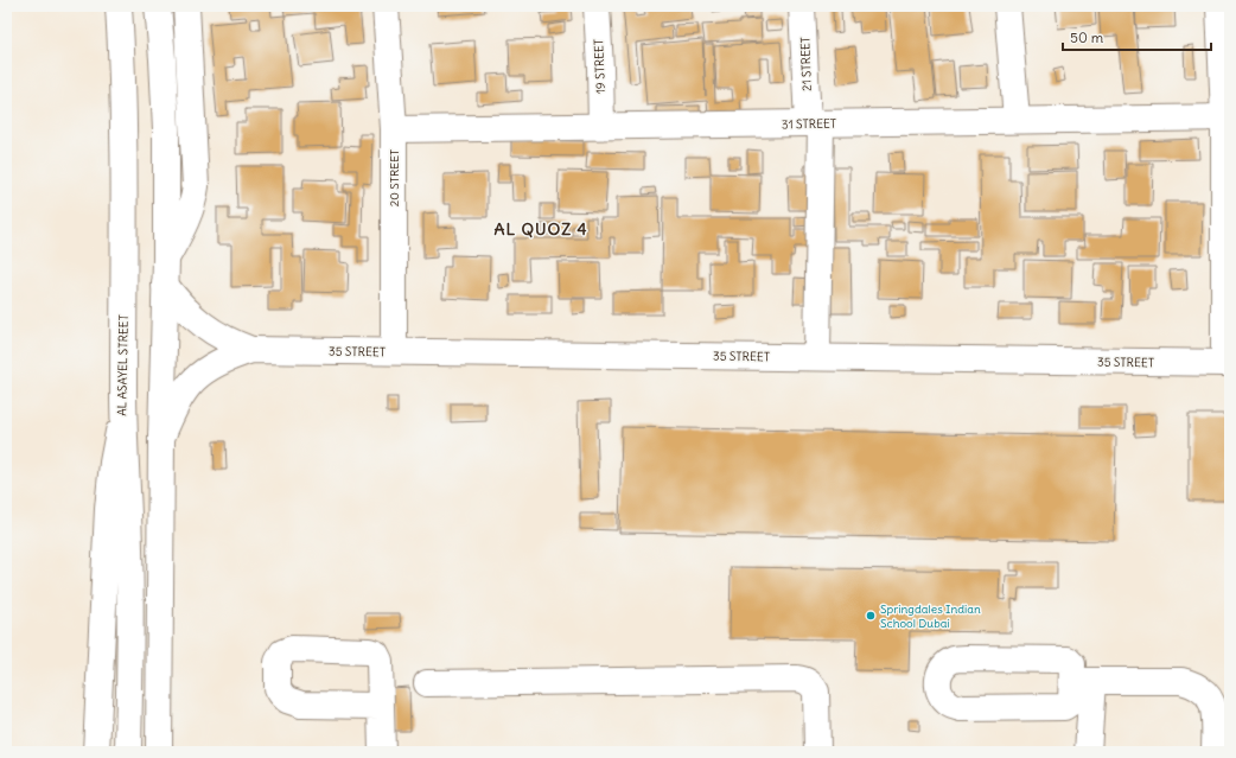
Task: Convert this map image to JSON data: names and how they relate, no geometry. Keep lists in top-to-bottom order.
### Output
{
  "streets": {
    "street": [
      "21 STREET",
      "19 STREET",
      "31 STREET",
      "20 STREET",
      "35 STREET",
      "AL ASAYEL STREET"
    ]
  },
  "crossings": [
    ["21 STREET", "31 STREET"],
    ["21 STREET", "35 STREET"],
    ["19 STREET", "31 STREET"],
    ["31 STREET", "20 STREET"],
    ["20 STREET", "35 STREET"]
  ],
  "districts": ["AL QUOZ 4"],
  "places": ["Springdales Indian School Dubai"],
  "scale_bar": "50 m"
}
